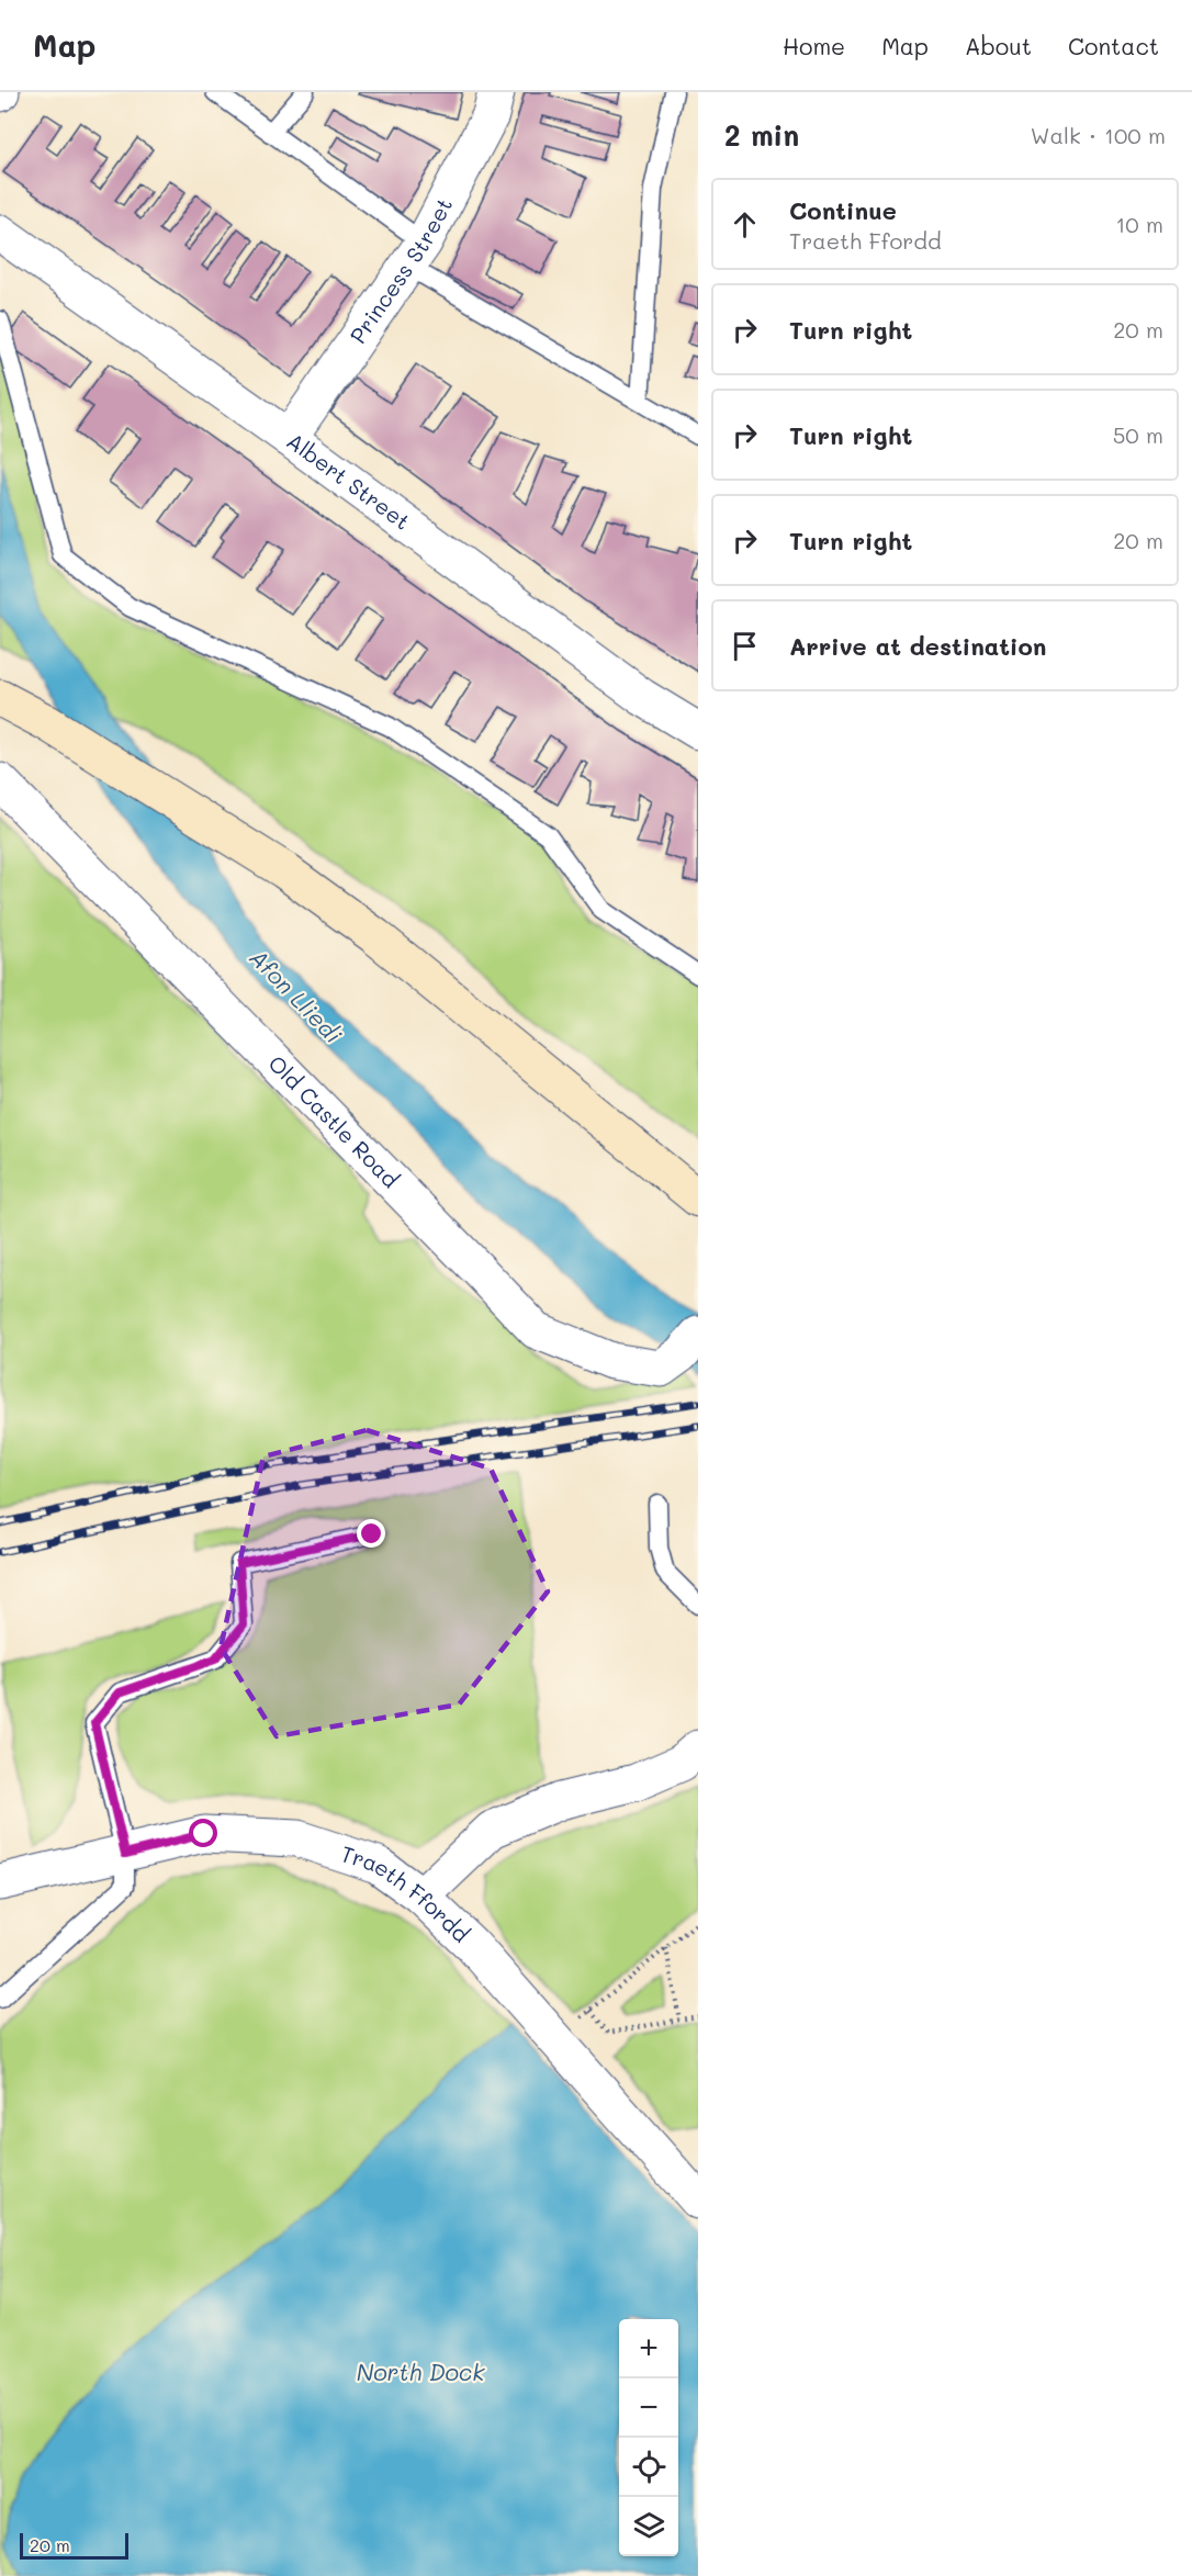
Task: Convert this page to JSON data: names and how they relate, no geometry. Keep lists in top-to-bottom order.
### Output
{
  "streets": {
    "street": [
      "Princess Street",
      "Albert Street",
      "Old Castle Road",
      "Traeth Ffordd"
    ]
  },
  "crossings": [
    ["Princess Street", "Albert Street"]
  ],
  "water": ["Afon Lliedi", "North Dock"],
  "scale_bar": "20 m",
  "page": {
    "header": "Map",
    "nav": [
      "Home",
      "Map",
      "About",
      "Contact"
    ],
    "heading": ["2 min", "Walk · 100 m"],
    "list": [
      ["Continue", "Traeth Ffordd", "10 m"],
      ["Turn right", "20 m"],
      ["Turn right", "50 m"],
      ["Turn right", "20 m"],
      "Arrive at destination"
    ],
    "map_buttons": ["+", "−"],
    "scale": "20 m"
  }
}
